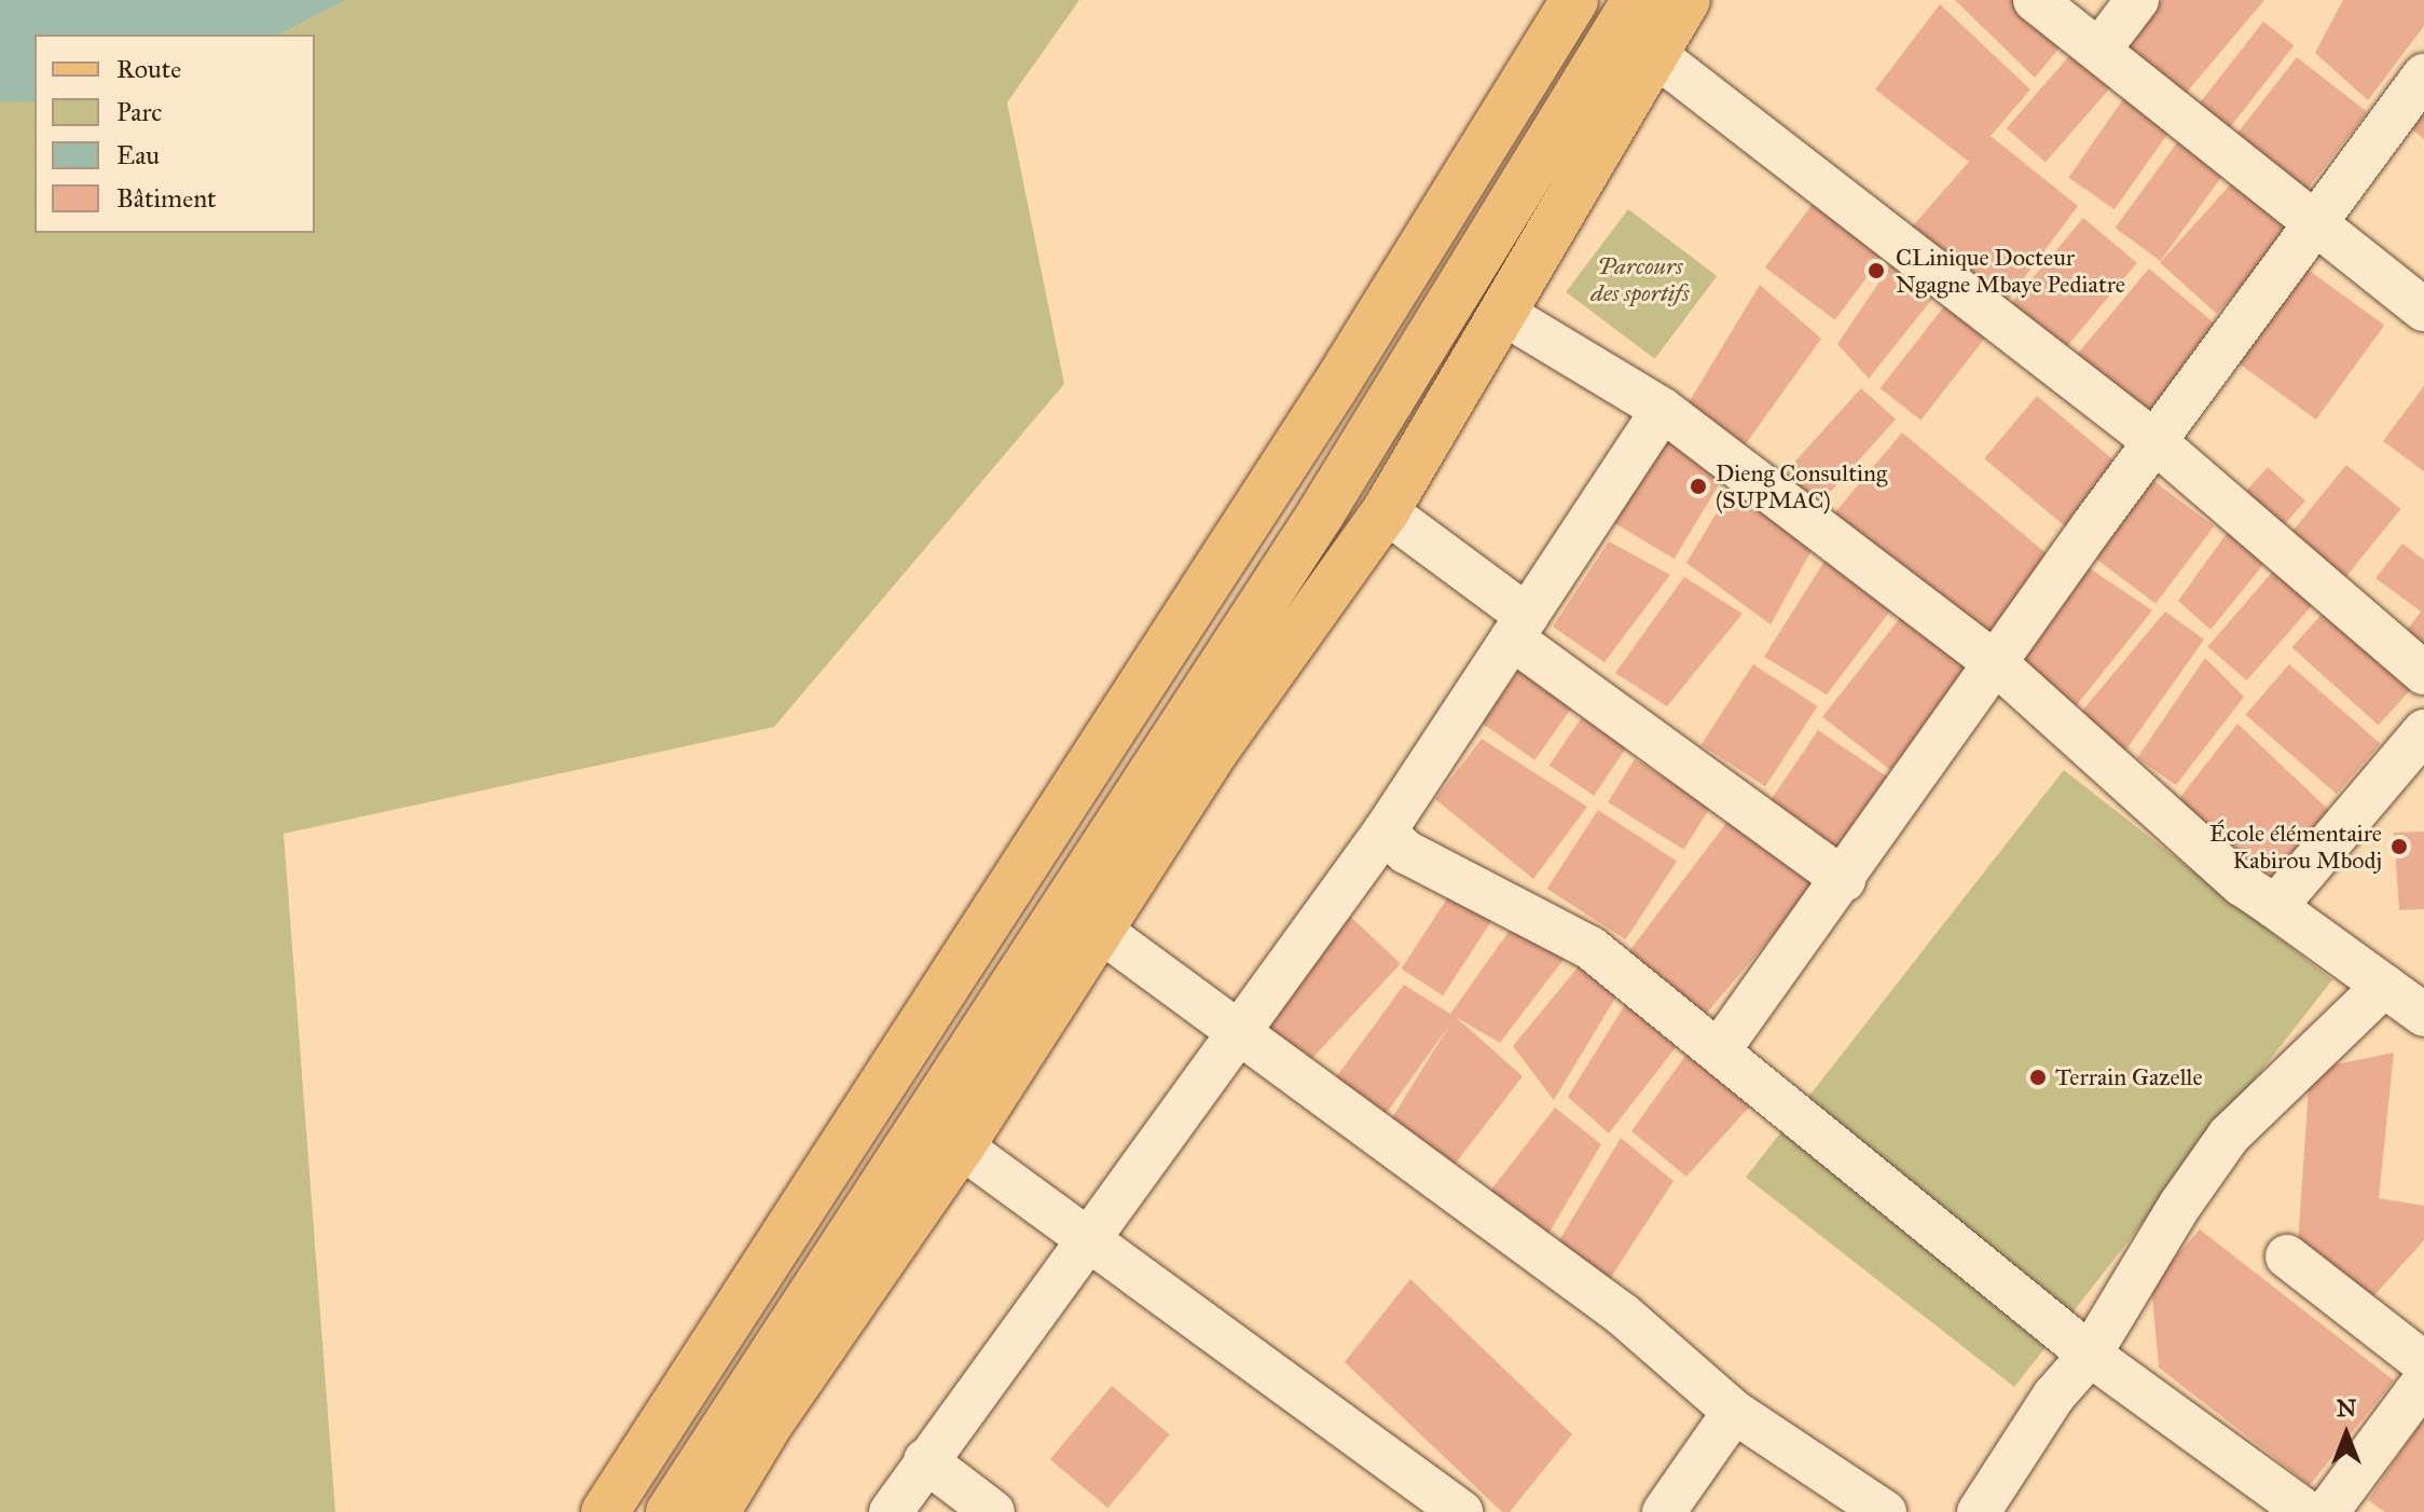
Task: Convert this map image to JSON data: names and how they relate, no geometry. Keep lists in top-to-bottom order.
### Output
{
  "parks": ["Parcours des sportifs"],
  "places": [
    "CLinique Docteur Ngagne Mbaye Pediatre",
    "Dieng Consulting (SUPMAC)",
    "École élémentaire Kabirou Mbodj",
    "Terrain Gazelle"
  ],
  "legend": [
    "Route",
    "Parc",
    "Eau",
    "Bâtiment"
  ],
  "north": "top"
}
